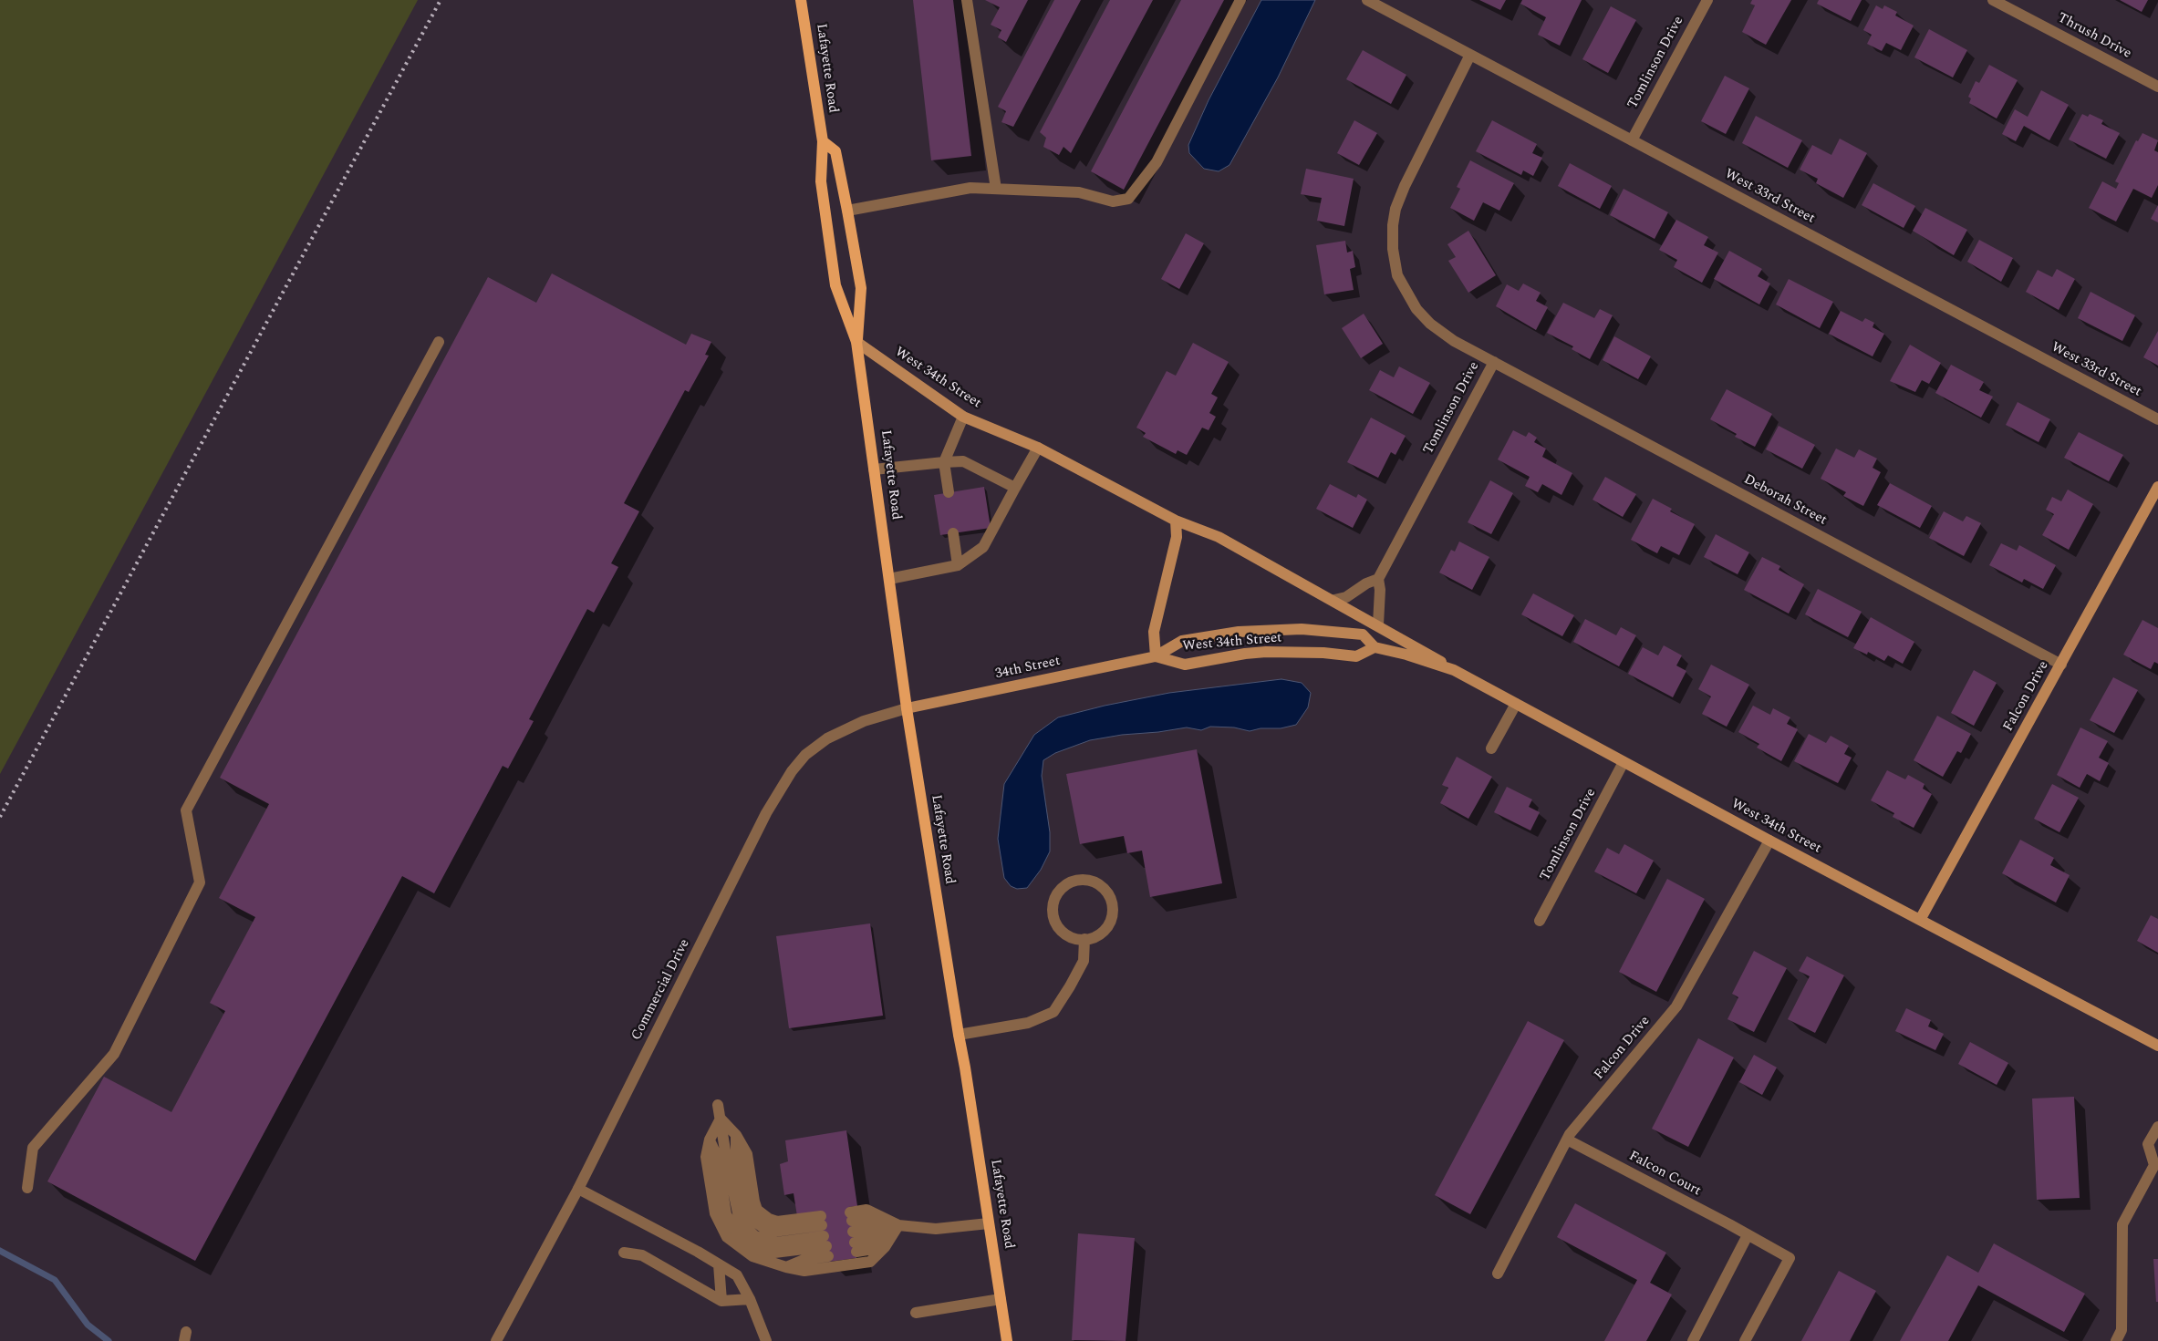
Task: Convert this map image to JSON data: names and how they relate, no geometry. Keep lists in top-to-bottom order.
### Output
{
  "streets": {
    "main road": ["Lafayette Road"],
    "street": [
      "Thrush Drive",
      "Tomlinson Drive",
      "West 33rd Street",
      "West 34th Street",
      "Deborah Street",
      "34th Street",
      "Falcon Drive",
      "Commercial Drive",
      "Falcon Court"
    ]
  },
  "crossings": [
    ["Tomlinson Drive", "West 33rd Street"],
    ["Tomlinson Drive", "West 34th Street"],
    ["Tomlinson Drive", "Deborah Street"],
    ["Lafayette Road", "West 34th Street"],
    ["Lafayette Road", "34th Street"],
    ["Lafayette Road", "Commercial Drive"],
    ["West 34th Street", "34th Street"],
    ["West 34th Street", "Falcon Drive"],
    ["Deborah Street", "Falcon Drive"],
    ["34th Street", "Commercial Drive"],
    ["Falcon Drive", "Falcon Court"]
  ]
}
